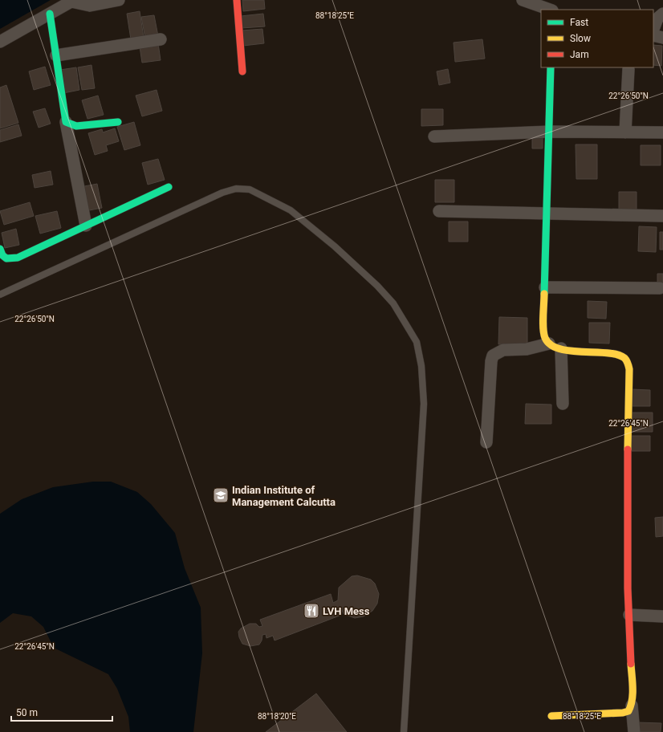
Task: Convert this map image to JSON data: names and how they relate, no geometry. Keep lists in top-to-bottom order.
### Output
{
  "places": {
    "school or university": ["Indian Institute of Management Calcutta"],
    "restaurant": ["LVH Mess"]
  },
  "legend": ["Fast", "Slow", "Jam"],
  "scale_bar": "50 m",
  "coordinates": [
    "88°18'25\"E",
    "22°26'50\"N",
    "22°26'45\"N",
    "88°18'20\"E"
  ]
}
